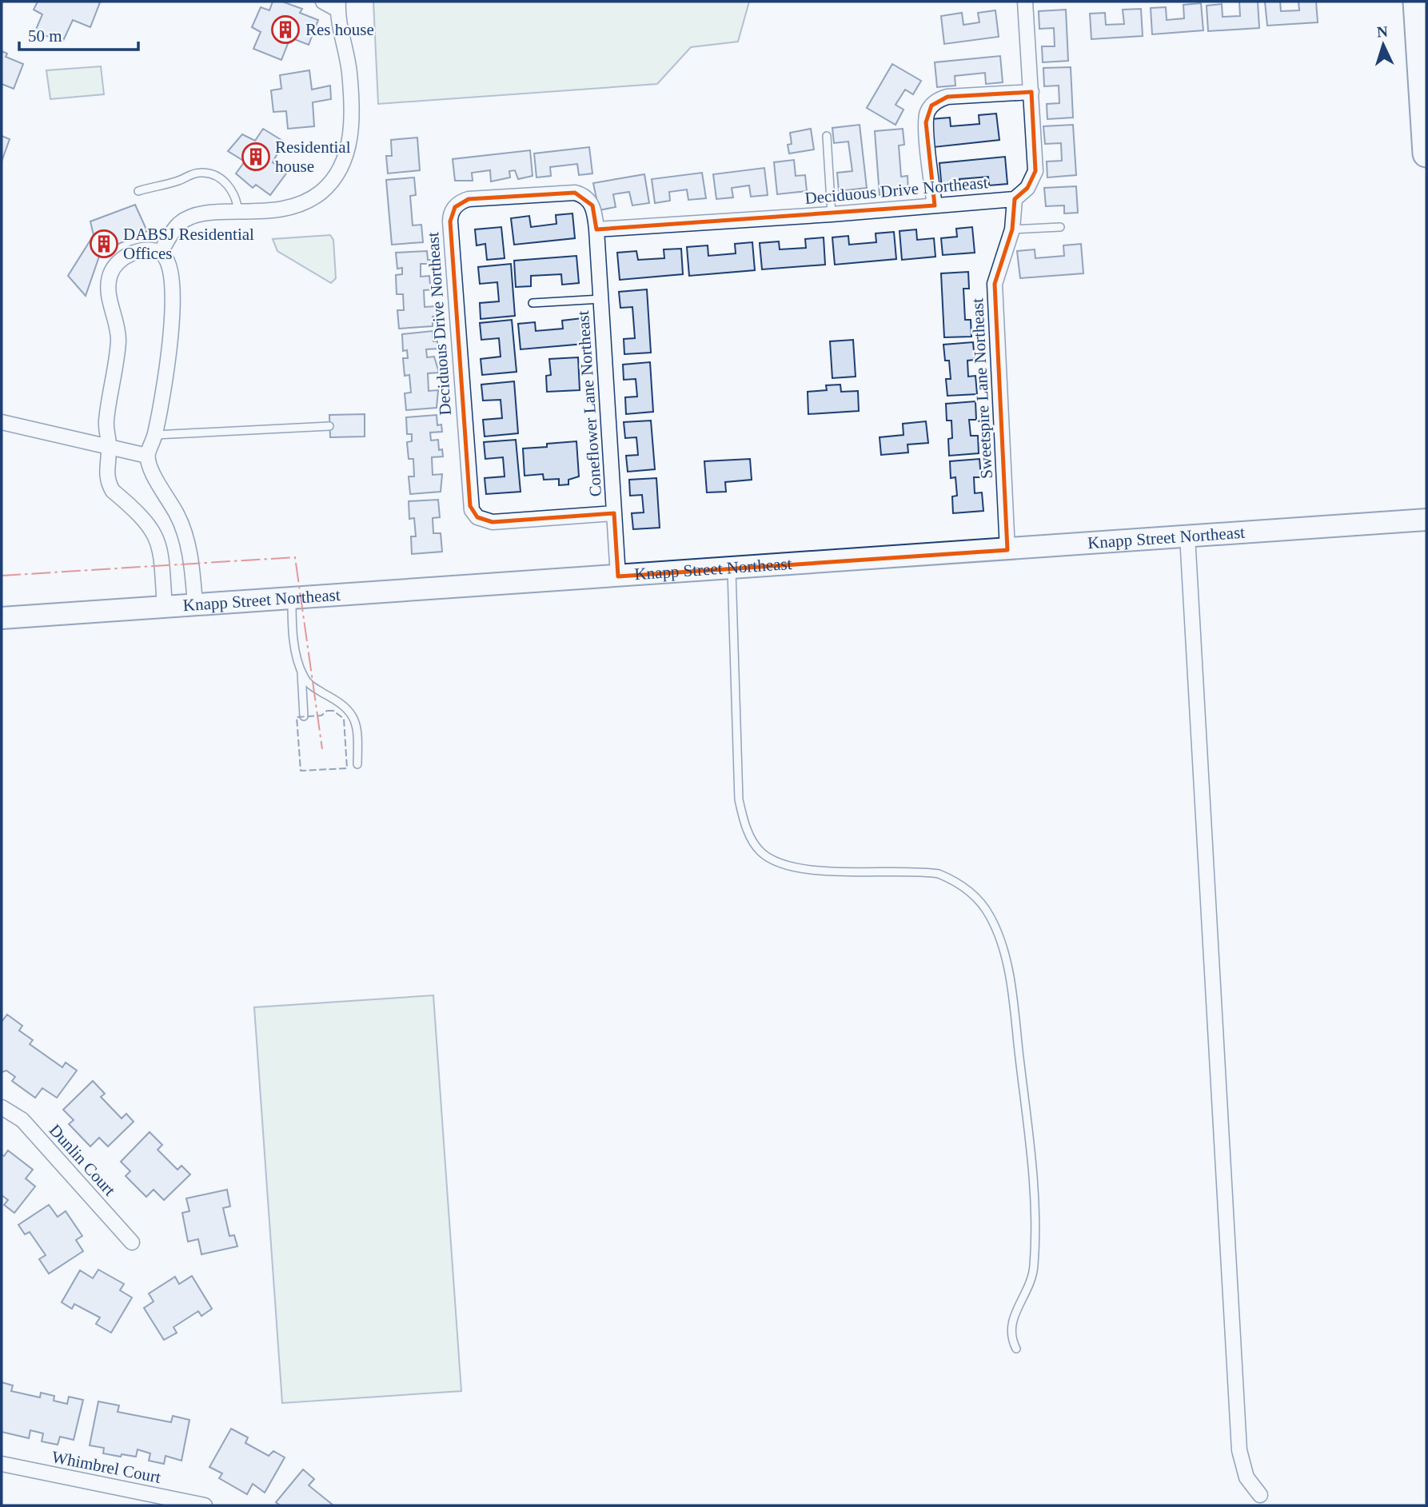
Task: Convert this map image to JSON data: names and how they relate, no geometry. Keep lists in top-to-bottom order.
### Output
{
  "streets": {
    "main road": ["Knapp Street Northeast"],
    "street": [
      "Deciduous Drive Northeast",
      "Sweetspire Lane Northeast",
      "Coneflower Lane Northeast",
      "Dunlin Court",
      "Whimbrel Court"
    ]
  },
  "crossings": [
    ["Deciduous Drive Northeast", "Sweetspire Lane Northeast"],
    ["Deciduous Drive Northeast", "Coneflower Lane Northeast"],
    ["Sweetspire Lane Northeast", "Knapp Street Northeast"],
    ["Coneflower Lane Northeast", "Knapp Street Northeast"]
  ],
  "places": {
    "building": ["Res house", "Residential house", "DABSJ Residential Offices"]
  },
  "scale_bar": "50 m",
  "north": "top"
}
